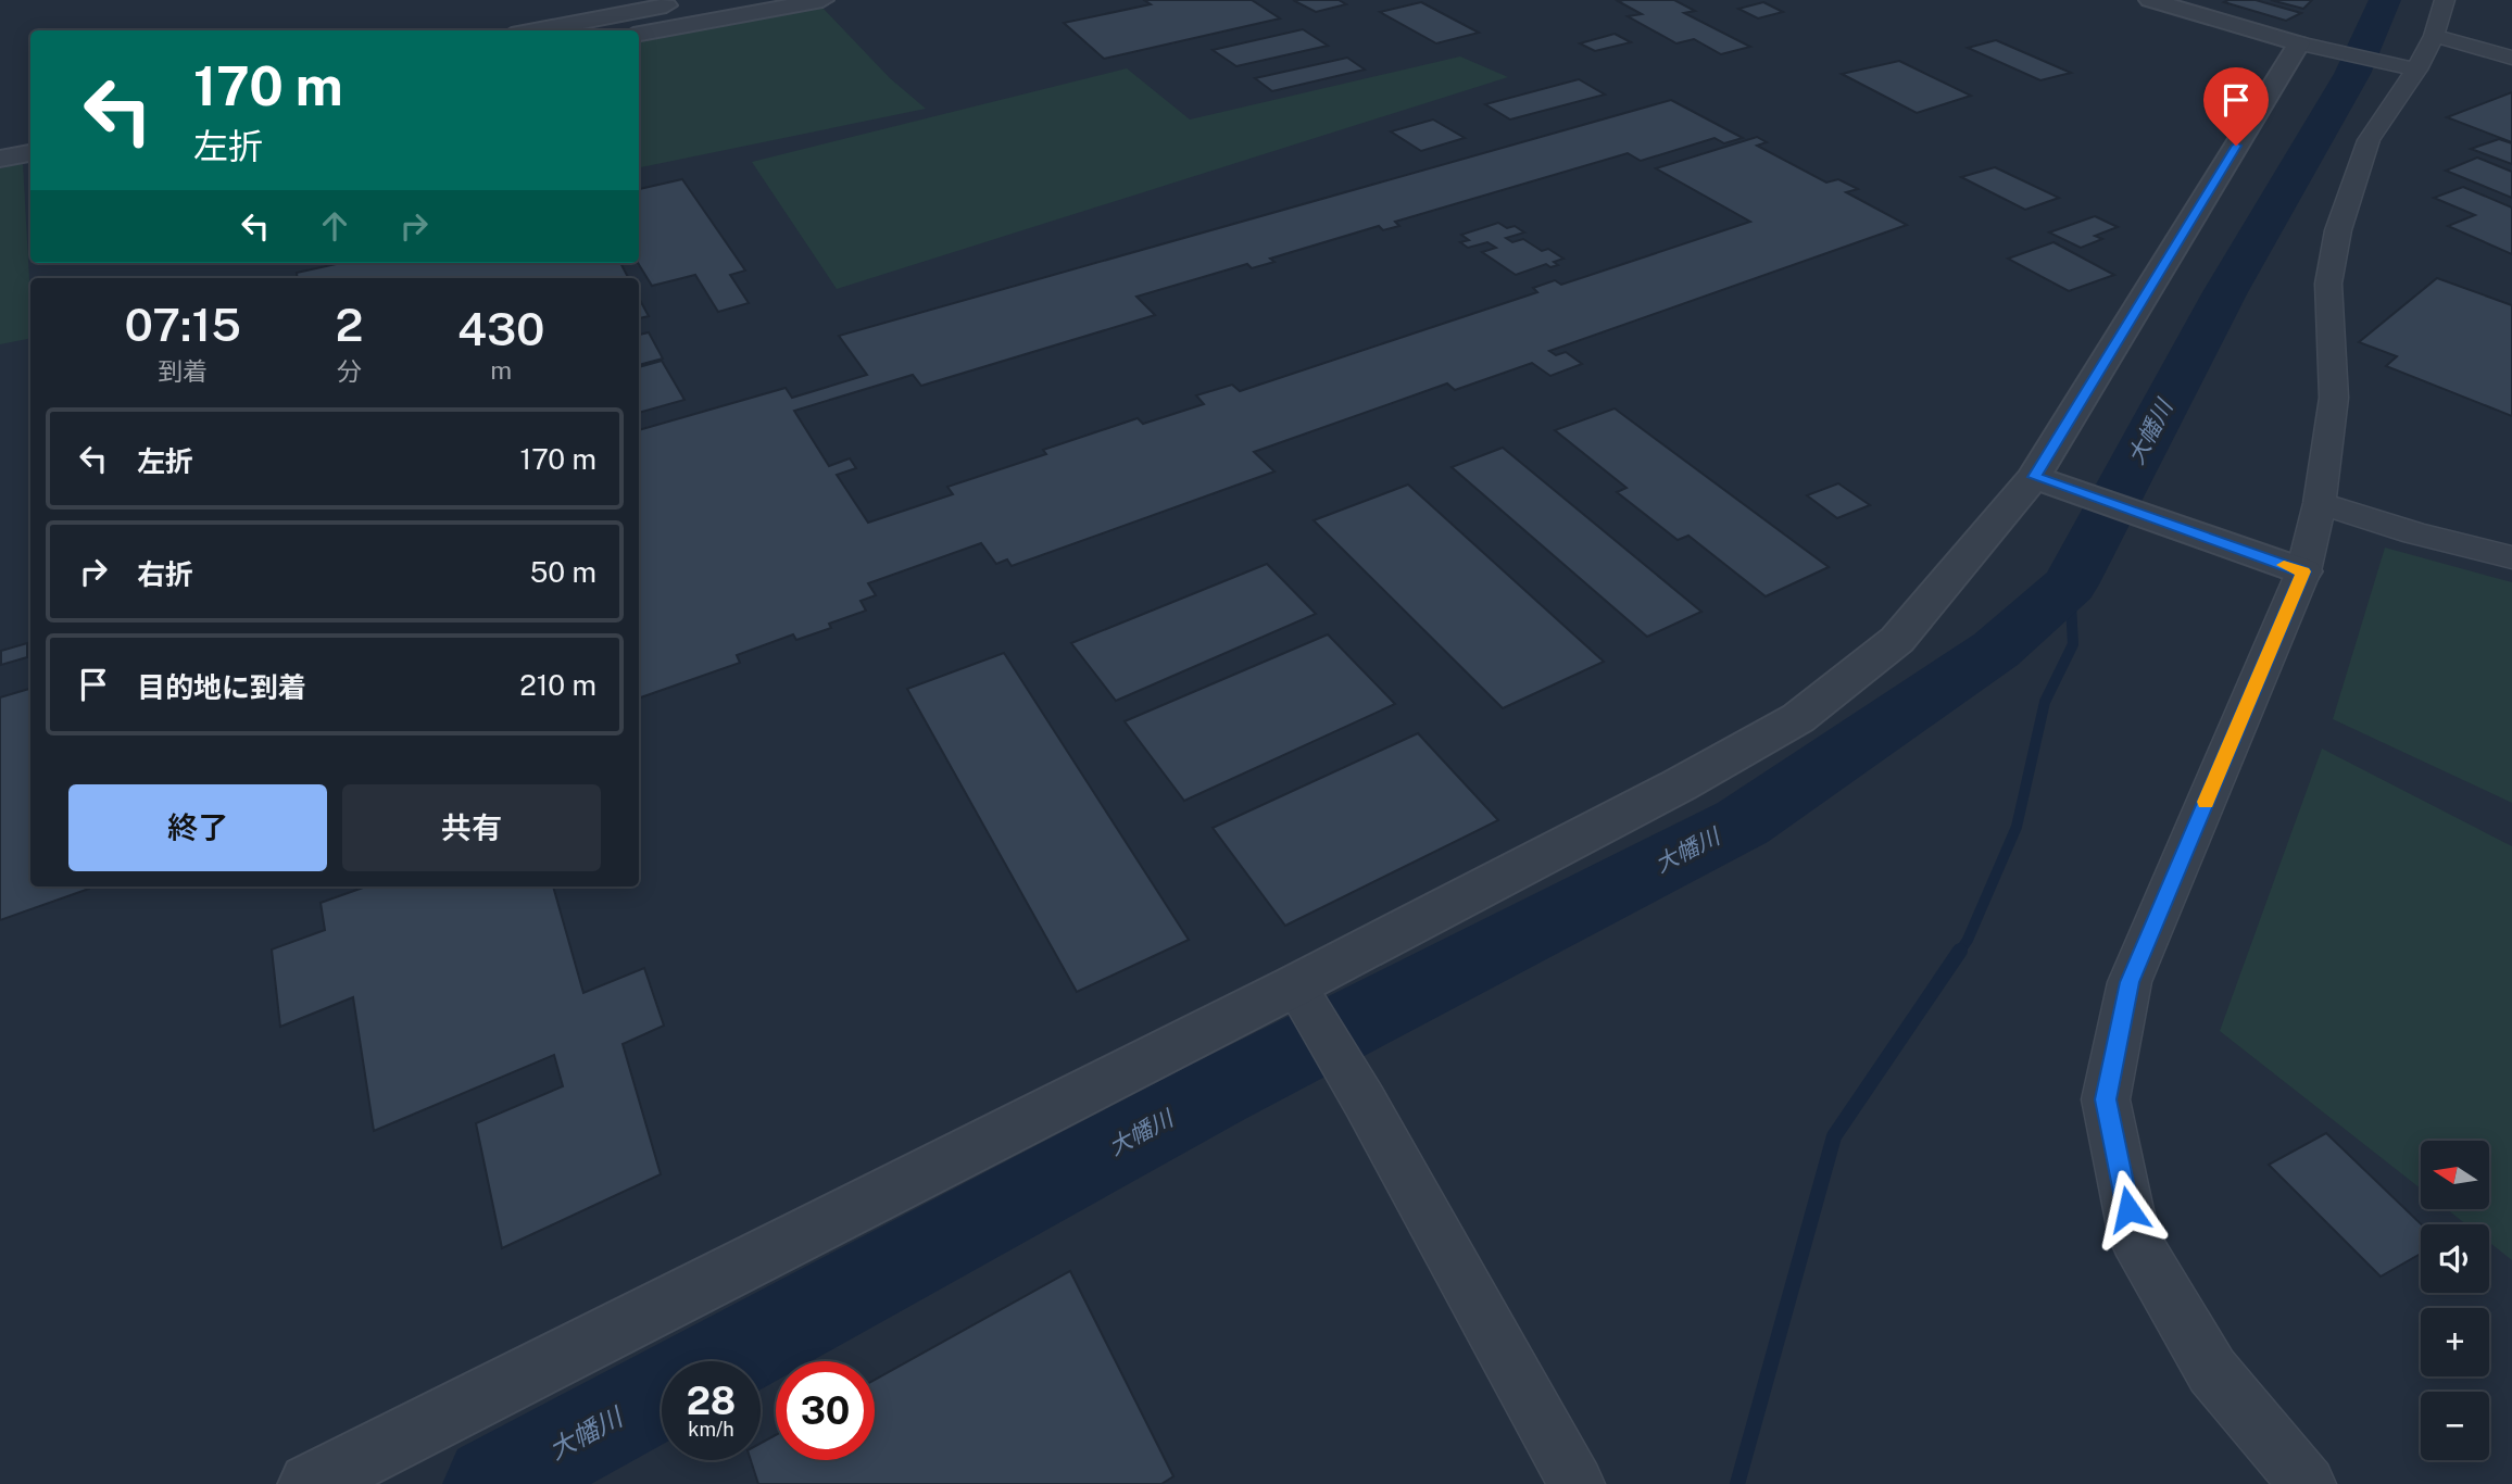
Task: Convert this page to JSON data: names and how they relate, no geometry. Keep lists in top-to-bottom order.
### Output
{
  "water": ["大幡川"],
  "north": "left",
  "page": {
    "turn": ["170 m", "左折"],
    "eta": [
      "07:15",
      "到着",
      "2",
      "分",
      "430",
      "m"
    ],
    "list": [
      {
        "name": "左折",
        "value": "170 m"
      },
      {
        "name": "右折",
        "value": "50 m"
      },
      {
        "name": "目的地に到着",
        "value": "210 m"
      }
    ],
    "buttons": ["終了", "共有"],
    "map_buttons": ["+", "−"],
    "speed": "28 km/h",
    "limit": "30"
  }
}
